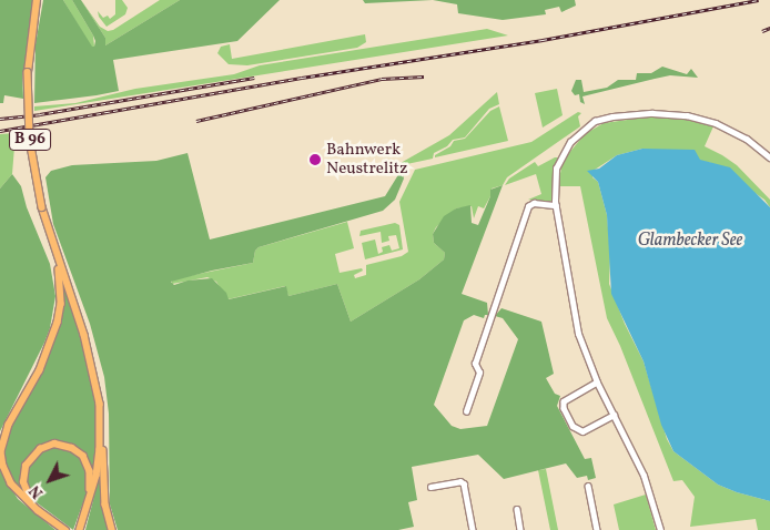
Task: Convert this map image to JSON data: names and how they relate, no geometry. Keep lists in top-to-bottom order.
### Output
{
  "streets": {
    "main road": ["B 96"]
  },
  "water": ["Glambecker See"],
  "places": ["Bahnwerk Neustrelitz"],
  "north": "bottom left"
}
